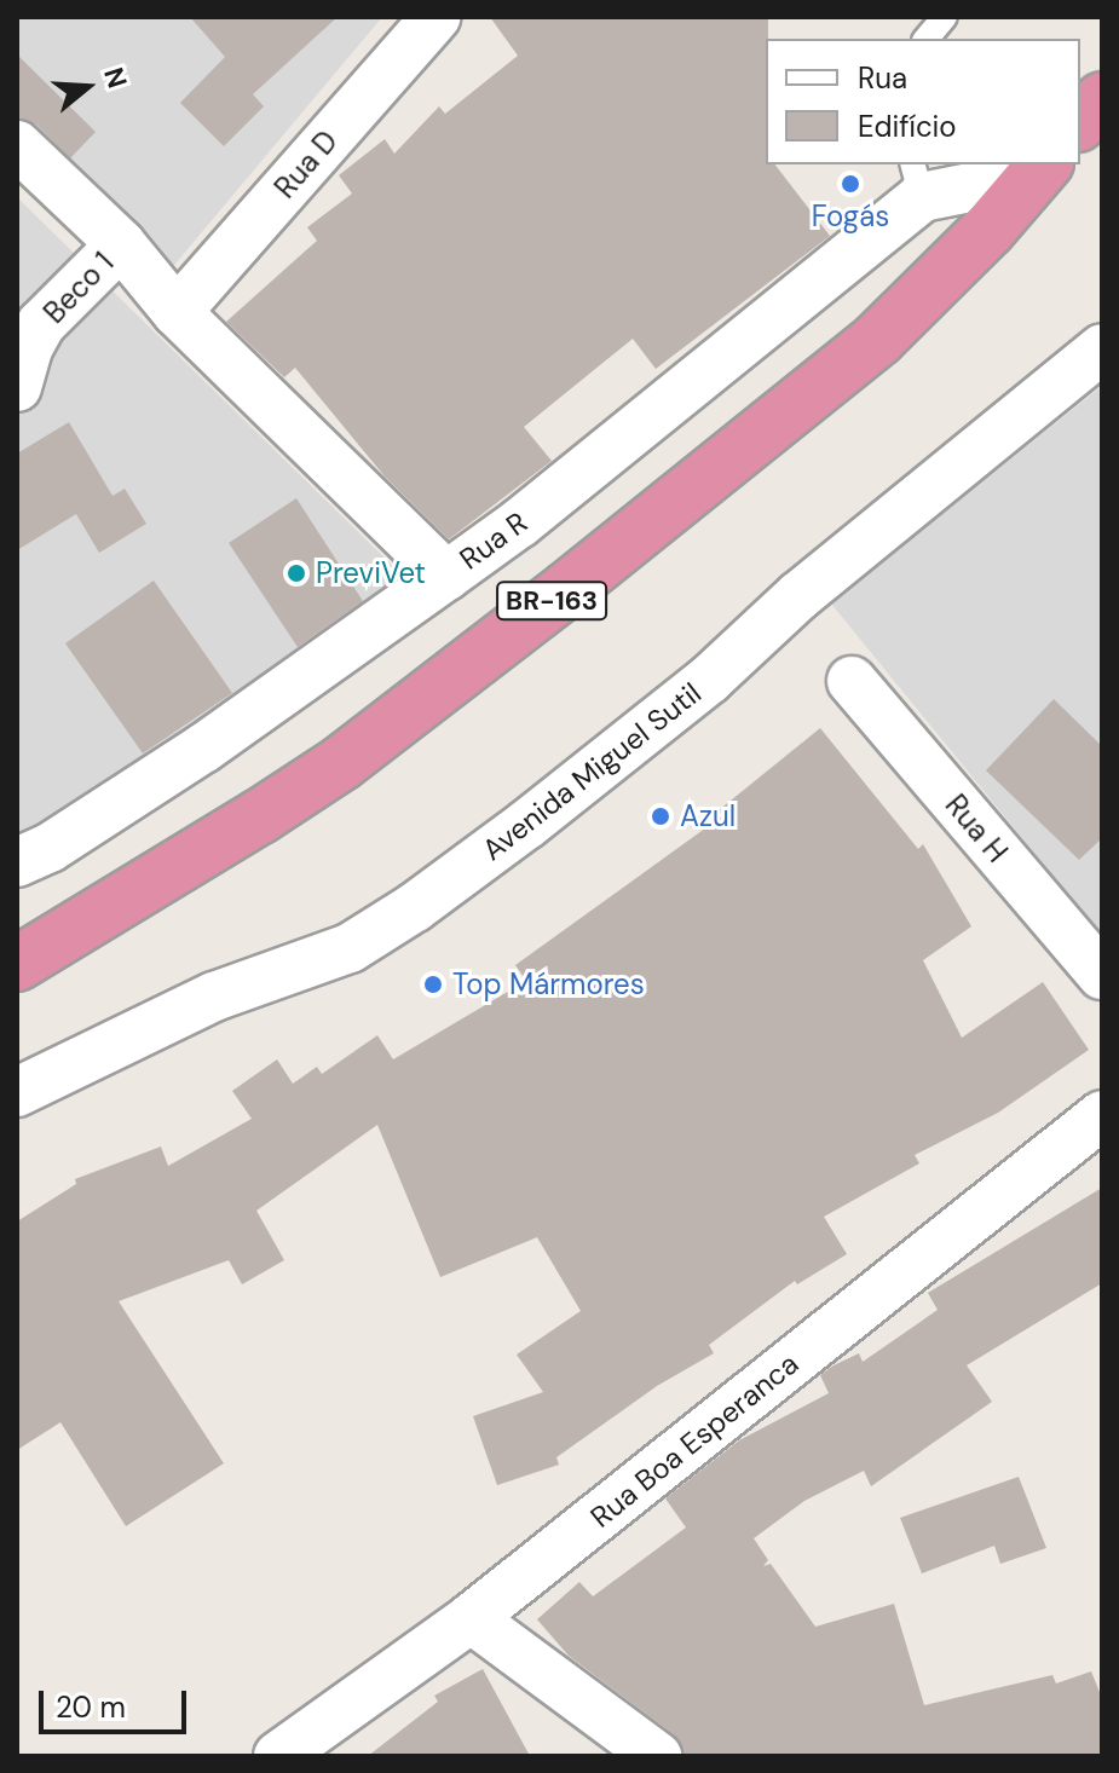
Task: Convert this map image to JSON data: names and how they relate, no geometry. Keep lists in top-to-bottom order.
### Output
{
  "streets": {
    "highway": ["BR-163"],
    "street": [
      "Rua D",
      "Beco 1",
      "Rua R",
      "Avenida Miguel Sutil",
      "Rua H",
      "Rua Boa Esperanca"
    ]
  },
  "crossings": [
    ["Rua D", "Rua R"],
    ["Beco 1", "Rua R"],
    ["Rua R", "BR-163"]
  ],
  "places": [
    "Fogás",
    "PreviVet",
    "Azul",
    "Top Mármores"
  ],
  "legend": ["Rua", "Edifício"],
  "scale_bar": "20 m",
  "north": "right"
}
